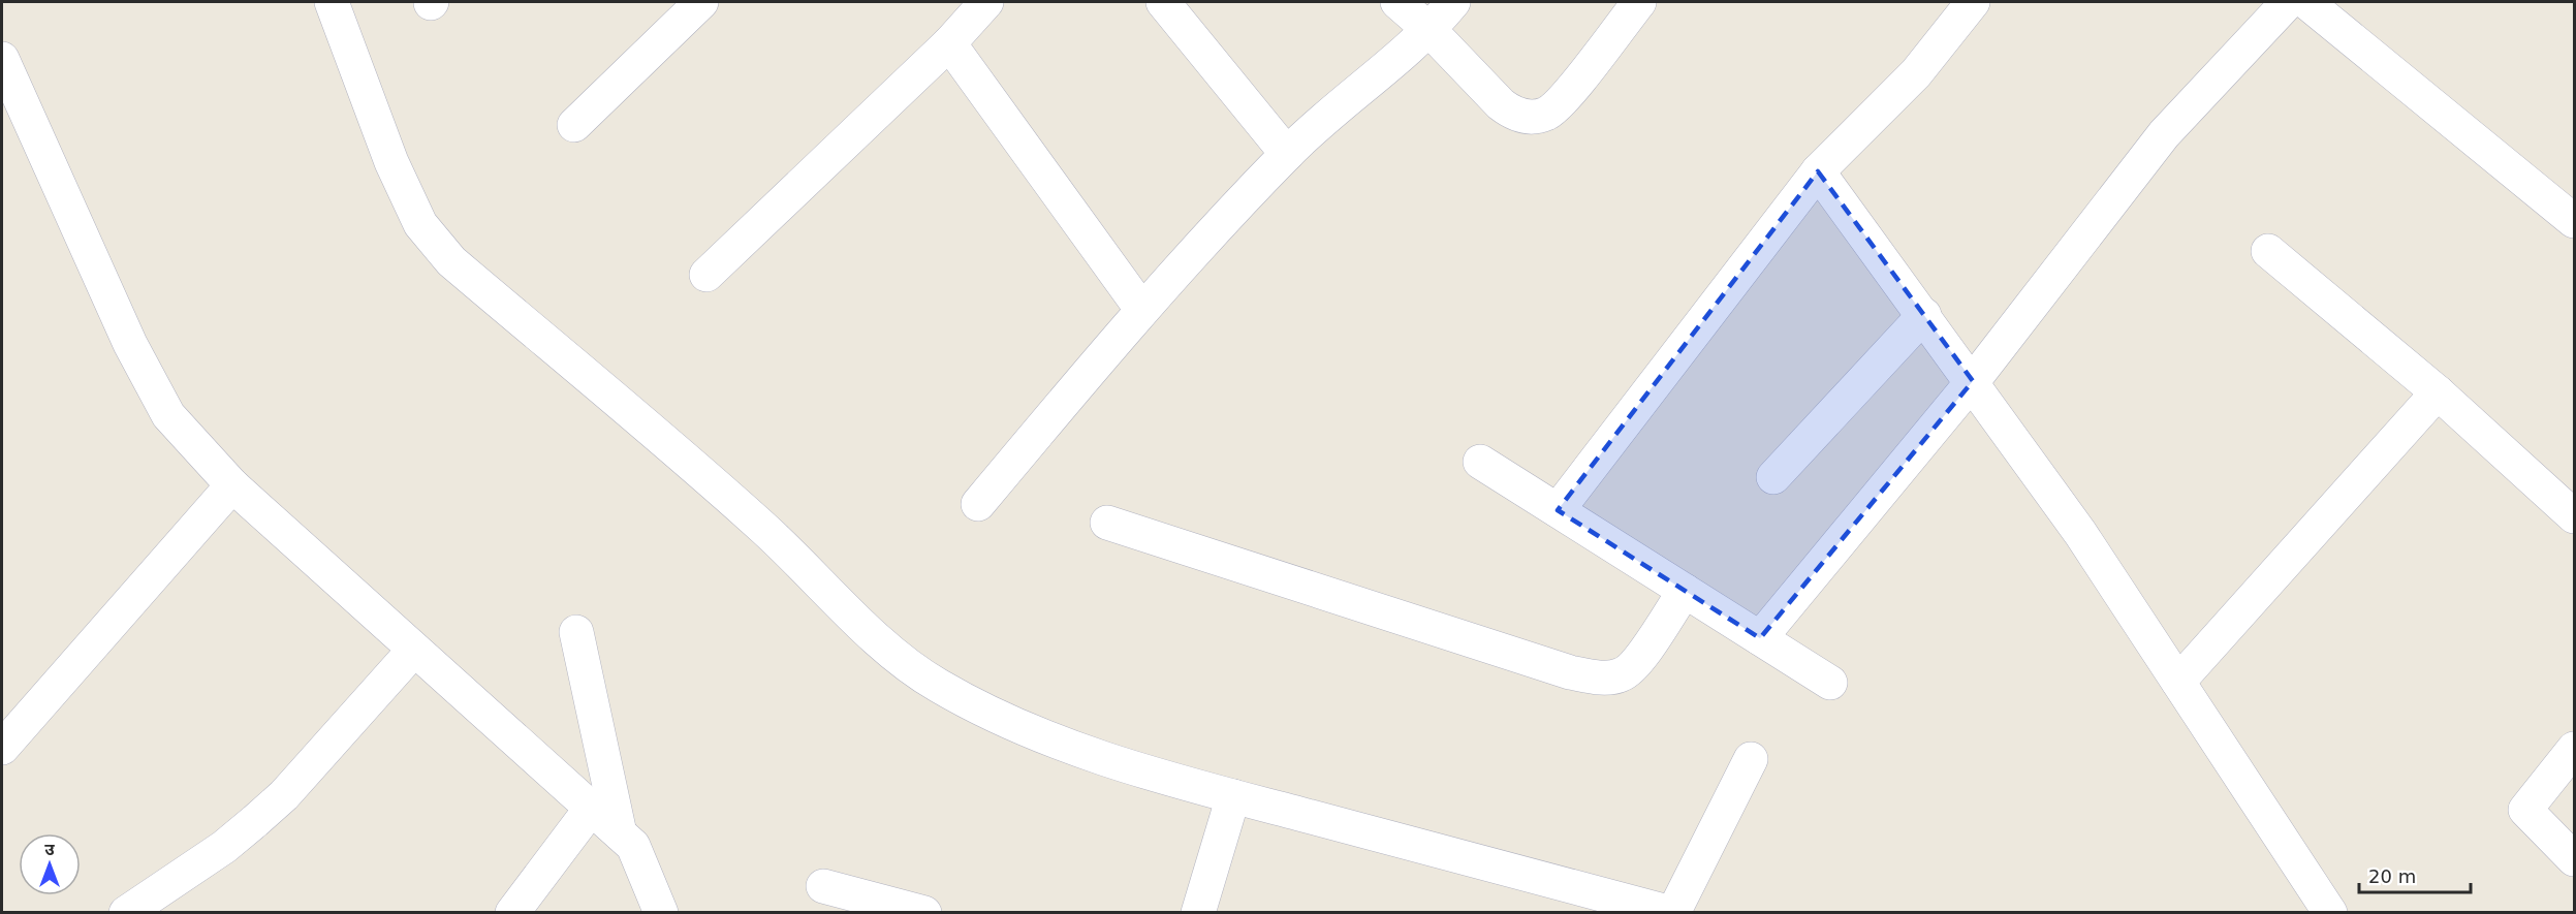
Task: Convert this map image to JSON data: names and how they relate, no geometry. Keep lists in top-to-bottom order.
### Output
{
  "scale_bar": "20 m",
  "north": "top"
}
